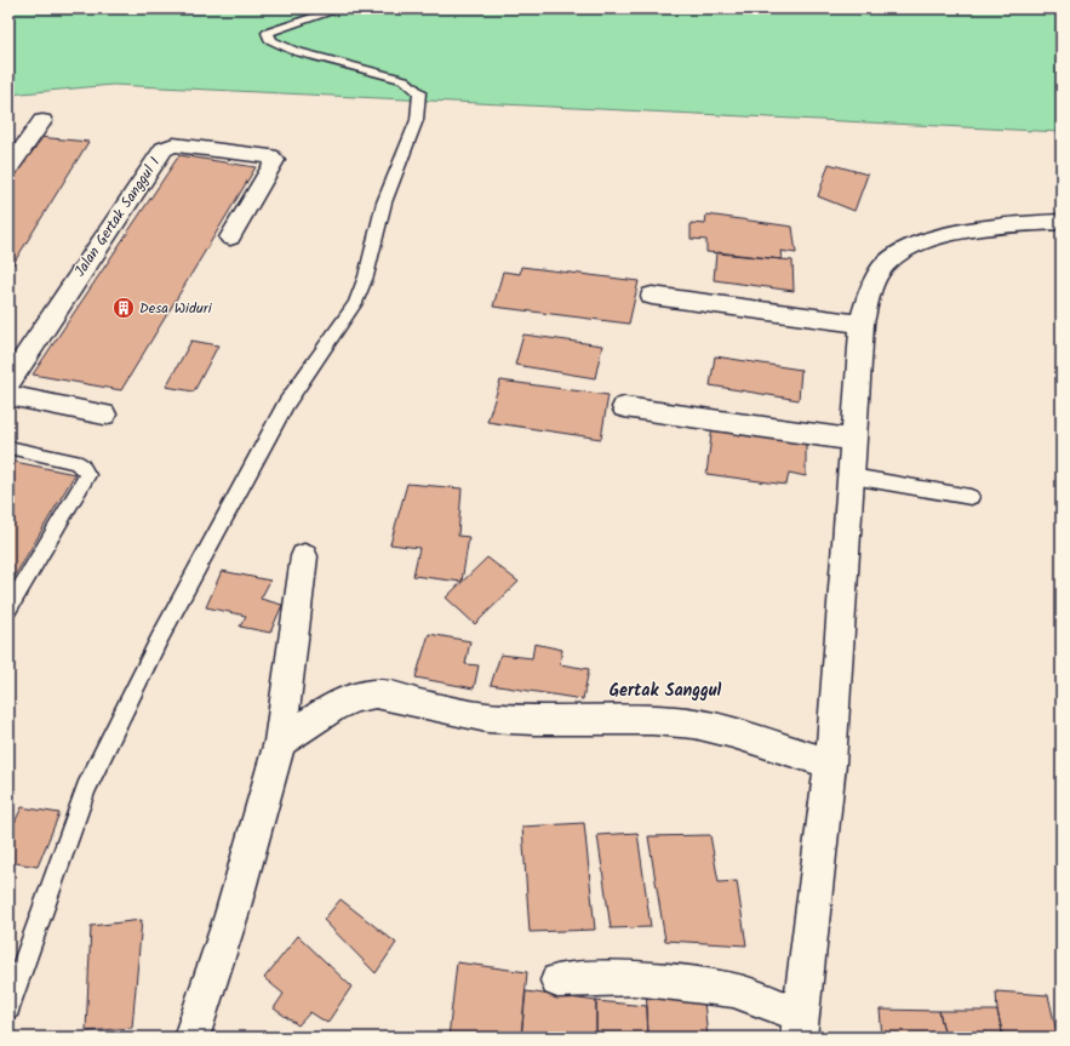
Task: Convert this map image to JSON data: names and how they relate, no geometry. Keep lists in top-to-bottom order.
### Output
{
  "streets": {
    "street": ["Jalan Gertak Sanggul 1"]
  },
  "districts": ["Gertak Sanggul"],
  "places": {
    "building": ["Desa Widuri"]
  }
}
